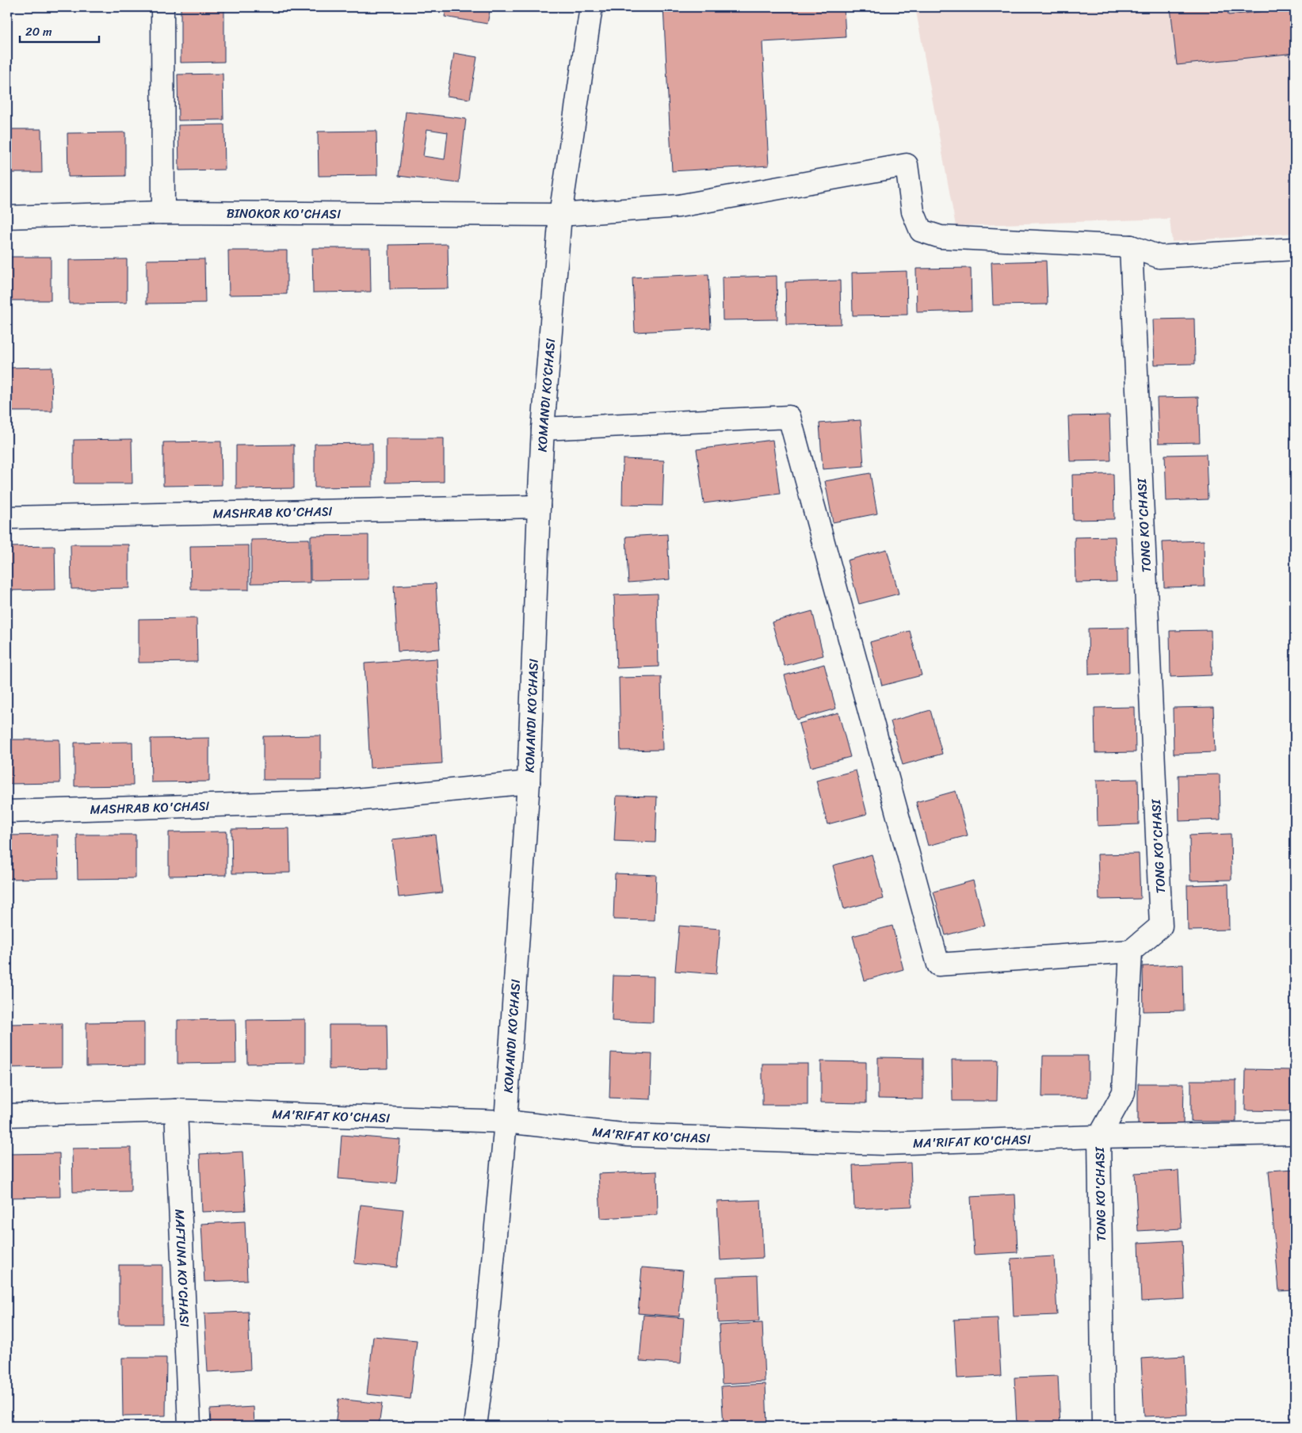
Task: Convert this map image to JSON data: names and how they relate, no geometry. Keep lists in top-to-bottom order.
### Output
{
  "streets": {
    "street": [
      "BINOKOR KO'CHASI",
      "KOMANDI KO‘CHASI",
      "MASHRAB KO'CHASI",
      "TONG KO'CHASI",
      "MA'RIFAT KO'CHASI",
      "MAFTUNA KO'CHASI"
    ]
  },
  "crossings": [
    ["BINOKOR KO'CHASI", "KOMANDI KO‘CHASI"],
    ["BINOKOR KO'CHASI", "TONG KO'CHASI"],
    ["KOMANDI KO‘CHASI", "MASHRAB KO'CHASI"],
    ["KOMANDI KO‘CHASI", "MA'RIFAT KO'CHASI"],
    ["TONG KO'CHASI", "MA'RIFAT KO'CHASI"],
    ["MA'RIFAT KO'CHASI", "MAFTUNA KO'CHASI"]
  ],
  "scale_bar": "20 m"
}
